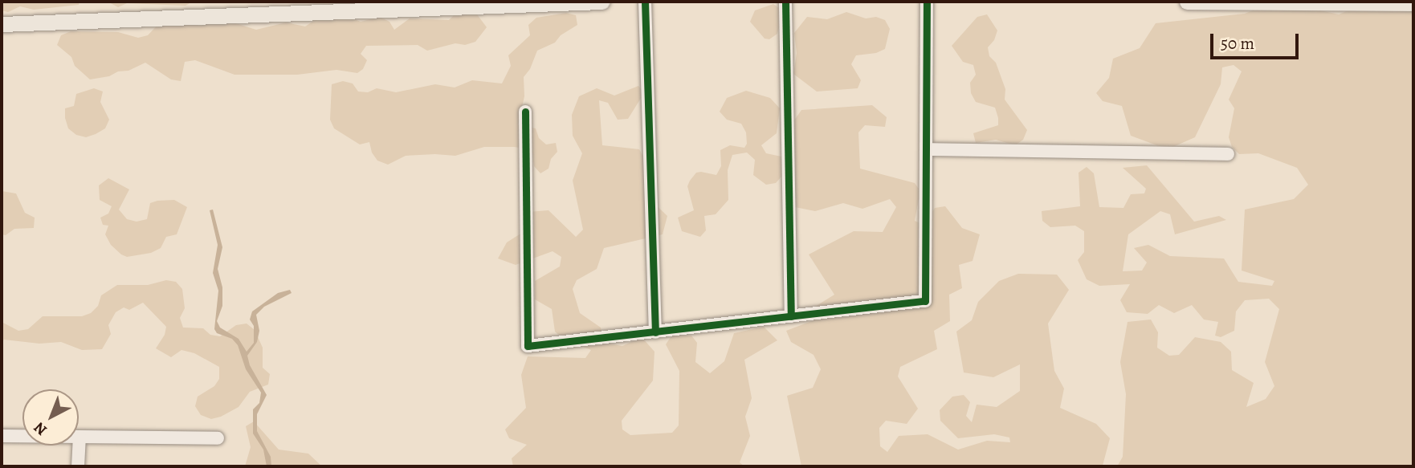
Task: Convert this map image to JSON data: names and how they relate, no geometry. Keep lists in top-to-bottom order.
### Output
{
  "scale_bar": "50 m",
  "north": "bottom left"
}
